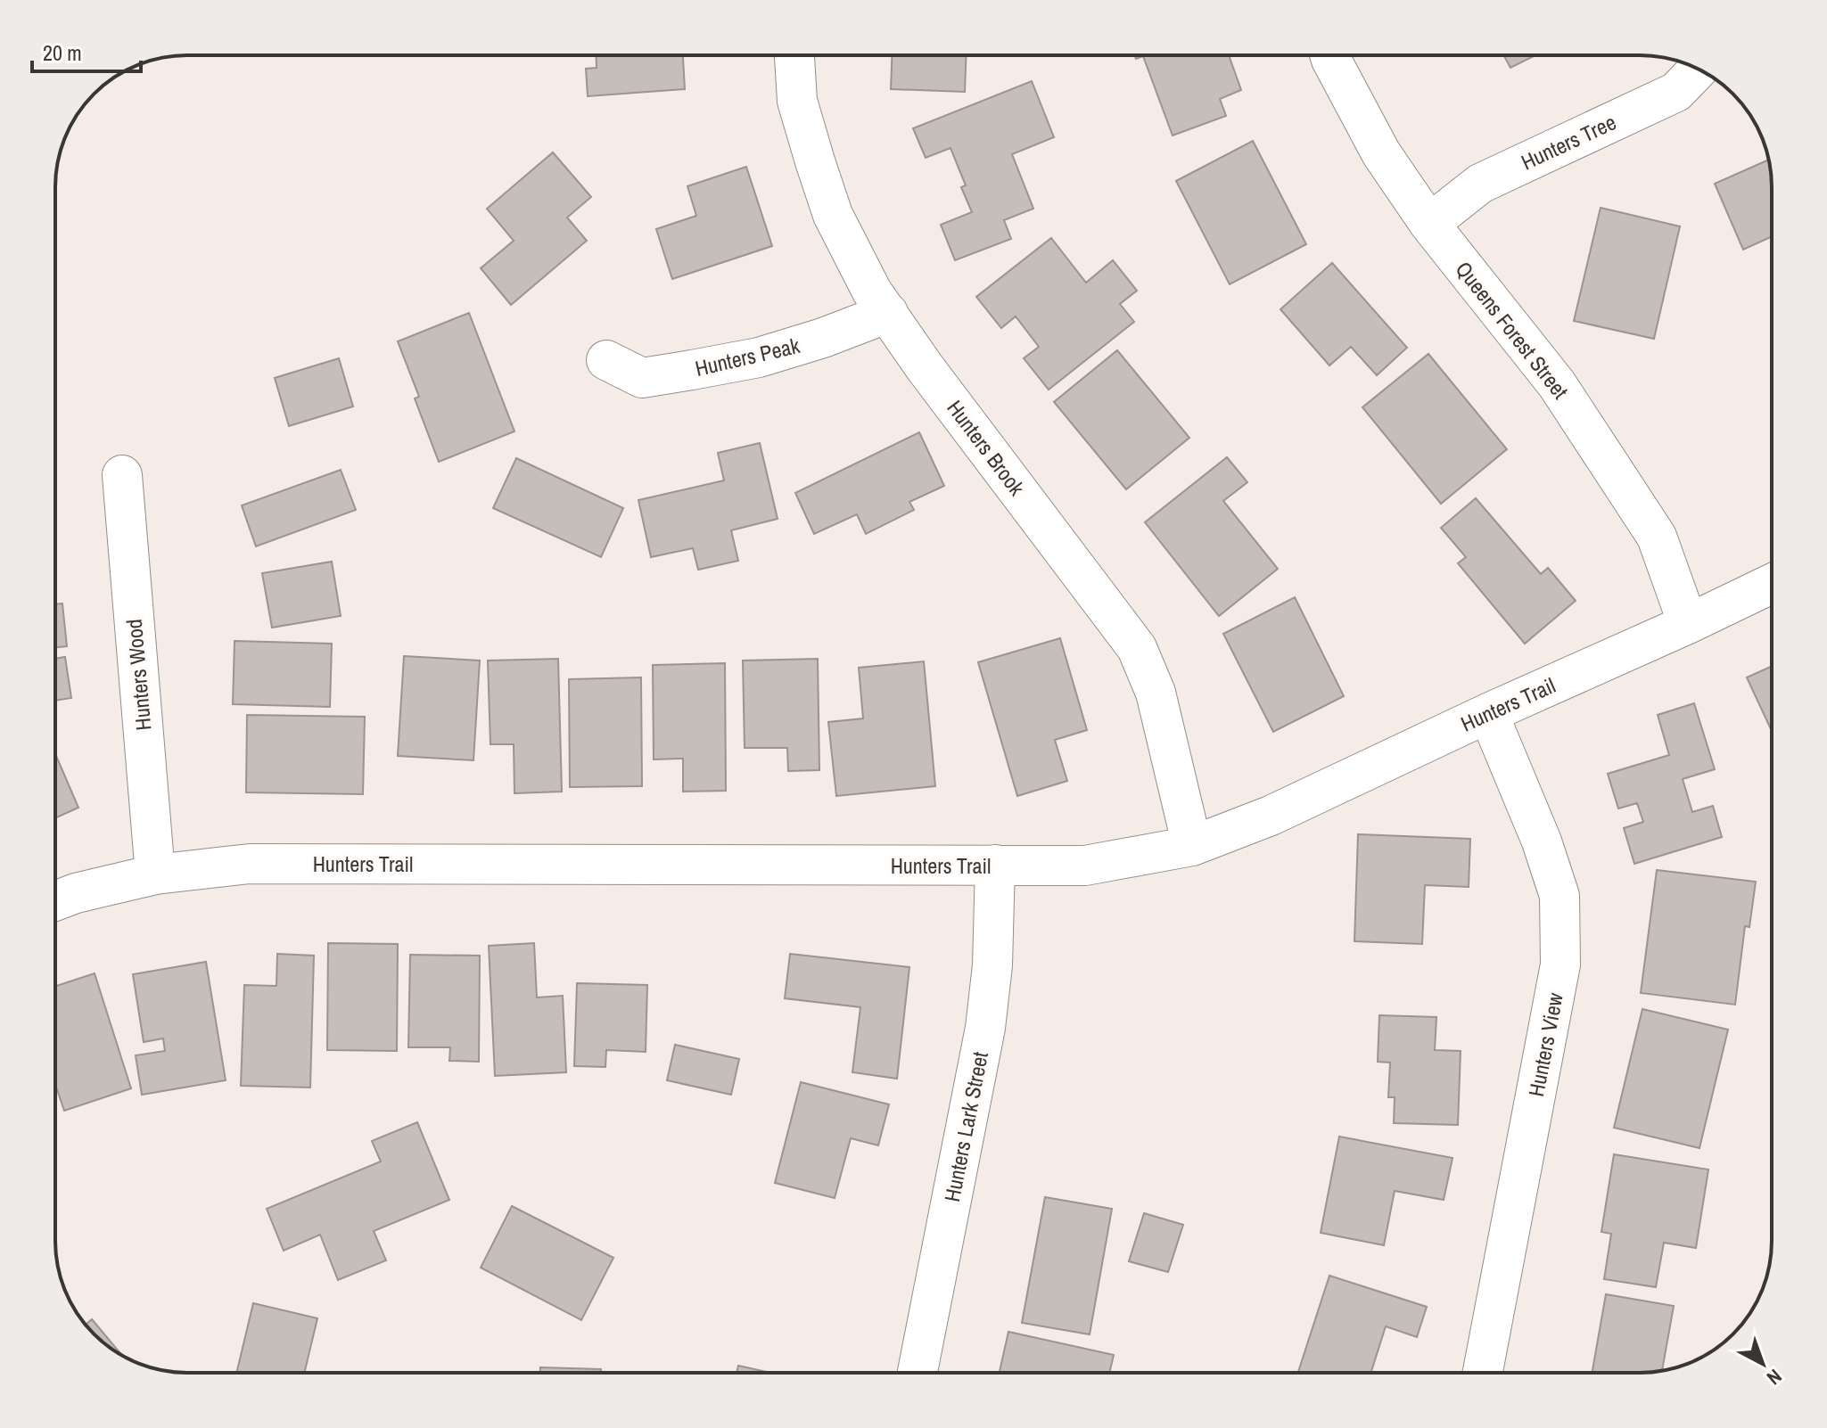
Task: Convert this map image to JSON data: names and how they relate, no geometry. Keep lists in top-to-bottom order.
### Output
{
  "streets": {
    "street": [
      "Hunters Tree",
      "Queens Forest Street",
      "Hunters Peak",
      "Hunters Brook",
      "Hunters Wood",
      "Hunters Trail",
      "Hunters View",
      "Hunters Lark Street"
    ]
  },
  "crossings": [
    ["Hunters Tree", "Queens Forest Street"],
    ["Queens Forest Street", "Hunters Trail"],
    ["Hunters Peak", "Hunters Brook"],
    ["Hunters Brook", "Hunters Trail"],
    ["Hunters Wood", "Hunters Trail"],
    ["Hunters Trail", "Hunters View"],
    ["Hunters Trail", "Hunters Lark Street"]
  ],
  "scale_bar": "20 m",
  "north": "bottom right"
}
